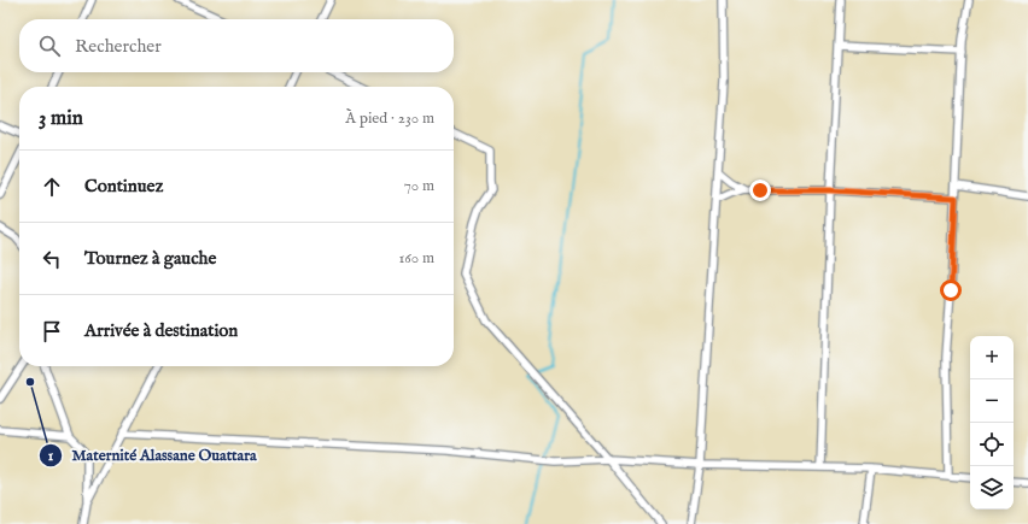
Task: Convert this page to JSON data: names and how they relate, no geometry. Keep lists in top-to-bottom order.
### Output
{
  "places": ["Maternité Alassane Ouattara"],
  "page": {
    "search": "Rechercher",
    "heading": ["3 min", "À pied · 230 m"],
    "list": [
      ["Continuez", "70 m"],
      ["Tournez à gauche", "160 m"],
      "Arrivée à destination"
    ],
    "map_buttons": ["+", "−"]
  }
}
